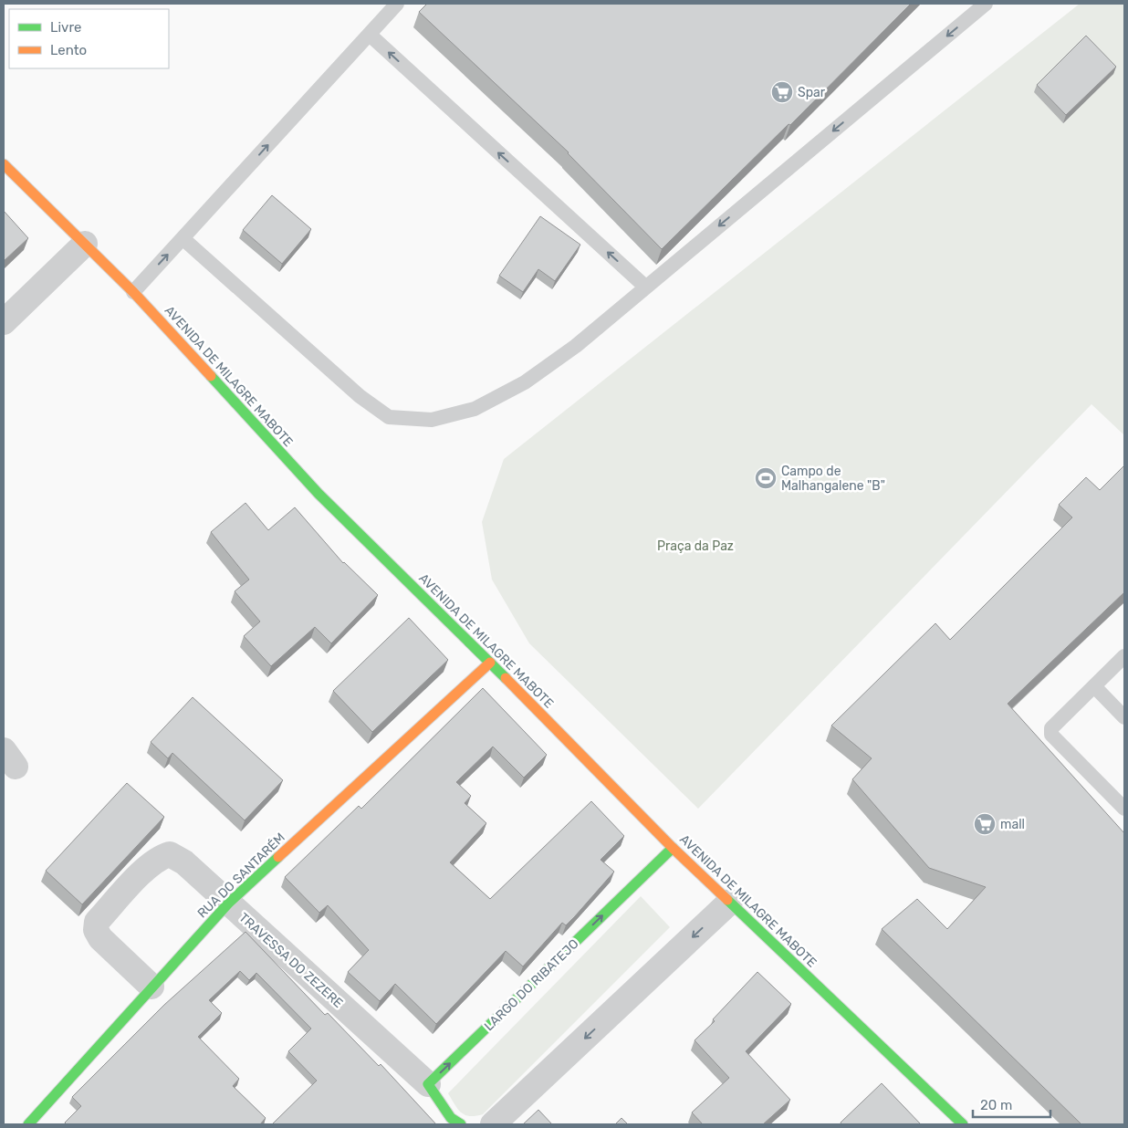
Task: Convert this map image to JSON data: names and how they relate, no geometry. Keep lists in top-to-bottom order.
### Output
{
  "streets": {
    "street": [
      "AVENIDA DE MILAGRE MABOTE",
      "RUA DO SANTARÉM",
      "TRAVESSA DO ZEZERE",
      "LARGO DO RIBATEJO"
    ]
  },
  "crossings": [
    ["AVENIDA DE MILAGRE MABOTE", "RUA DO SANTARÉM"],
    ["AVENIDA DE MILAGRE MABOTE", "LARGO DO RIBATEJO"],
    ["RUA DO SANTARÉM", "TRAVESSA DO ZEZERE"],
    ["TRAVESSA DO ZEZERE", "LARGO DO RIBATEJO"]
  ],
  "parks": ["Praça da Paz"],
  "places": {
    "supermarket": ["Spar", "mall"],
    "sports": ["Campo de Malhangalene \"B\""]
  },
  "legend": ["Livre", "Lento"],
  "scale_bar": "20 m"
}
